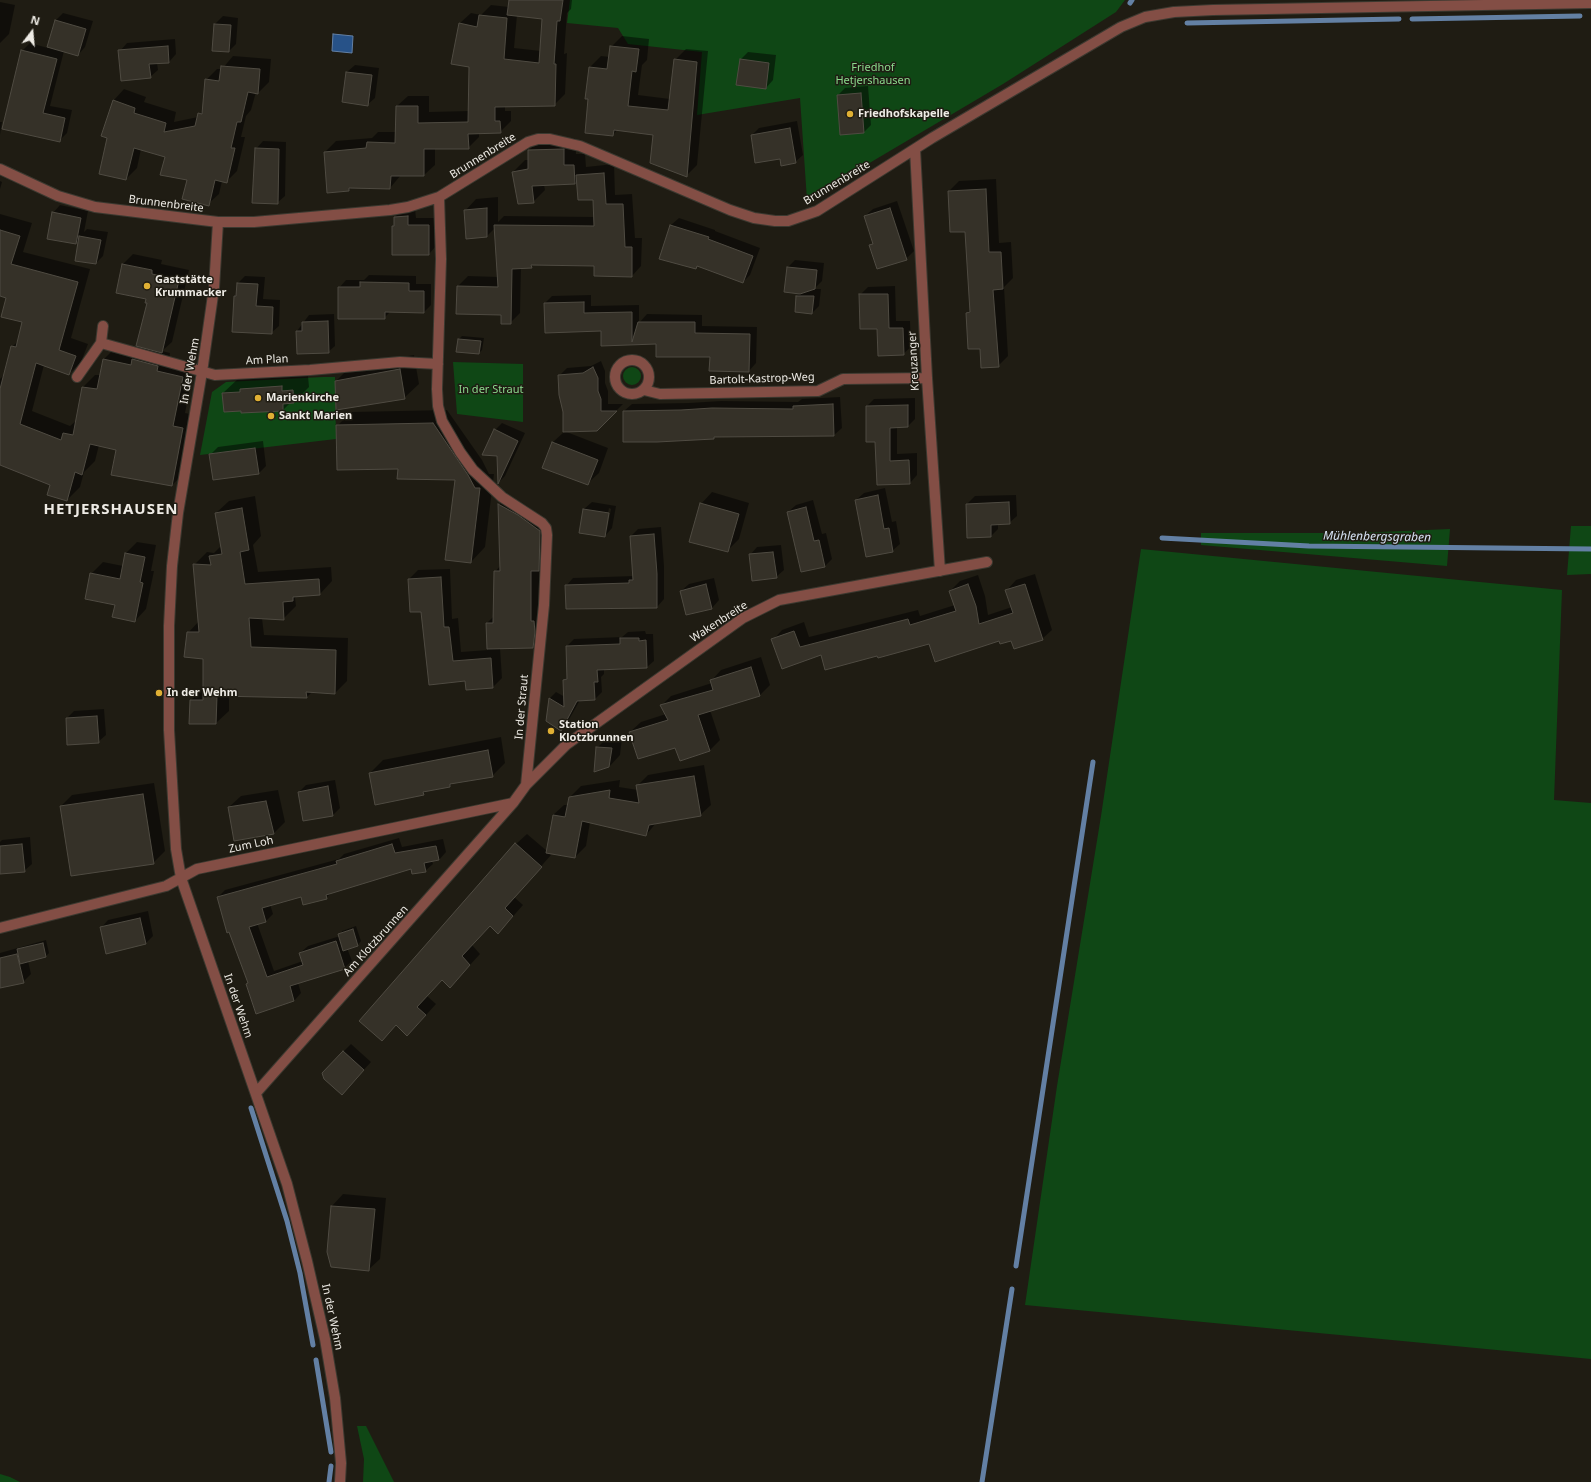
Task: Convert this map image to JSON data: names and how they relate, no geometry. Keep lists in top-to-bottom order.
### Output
{
  "streets": {
    "street": [
      "Brunnenbreite",
      "Am Plan",
      "Kreuzanger",
      "In der Wehm",
      "Bartolt-Kastrop-Weg",
      "Wakenbreite",
      "In der Straut",
      "Zum Loh",
      "Am Klotzbrunnen"
    ]
  },
  "crossings": [
    ["Brunnenbreite", "Kreuzanger"],
    ["Brunnenbreite", "In der Wehm"],
    ["Brunnenbreite", "In der Straut"],
    ["Am Plan", "In der Wehm"],
    ["Am Plan", "In der Straut"],
    ["Kreuzanger", "Bartolt-Kastrop-Weg"],
    ["Kreuzanger", "Wakenbreite"],
    ["In der Wehm", "Zum Loh"],
    ["In der Wehm", "Am Klotzbrunnen"],
    ["Wakenbreite", "In der Straut"],
    ["Wakenbreite", "Zum Loh"],
    ["Wakenbreite", "Am Klotzbrunnen"],
    ["Zum Loh", "Am Klotzbrunnen"]
  ],
  "districts": ["HETJERSHAUSEN"],
  "water": ["Mühlenbergsgraben"],
  "parks": ["Friedhof Hetjershausen", "In der Straut"],
  "places": [
    "Friedhofskapelle",
    "Gaststätte Krummacker",
    "Marienkirche",
    "Sankt Marien",
    "In der Wehm",
    "Station Klotzbrunnen"
  ],
  "north": "top"
}
